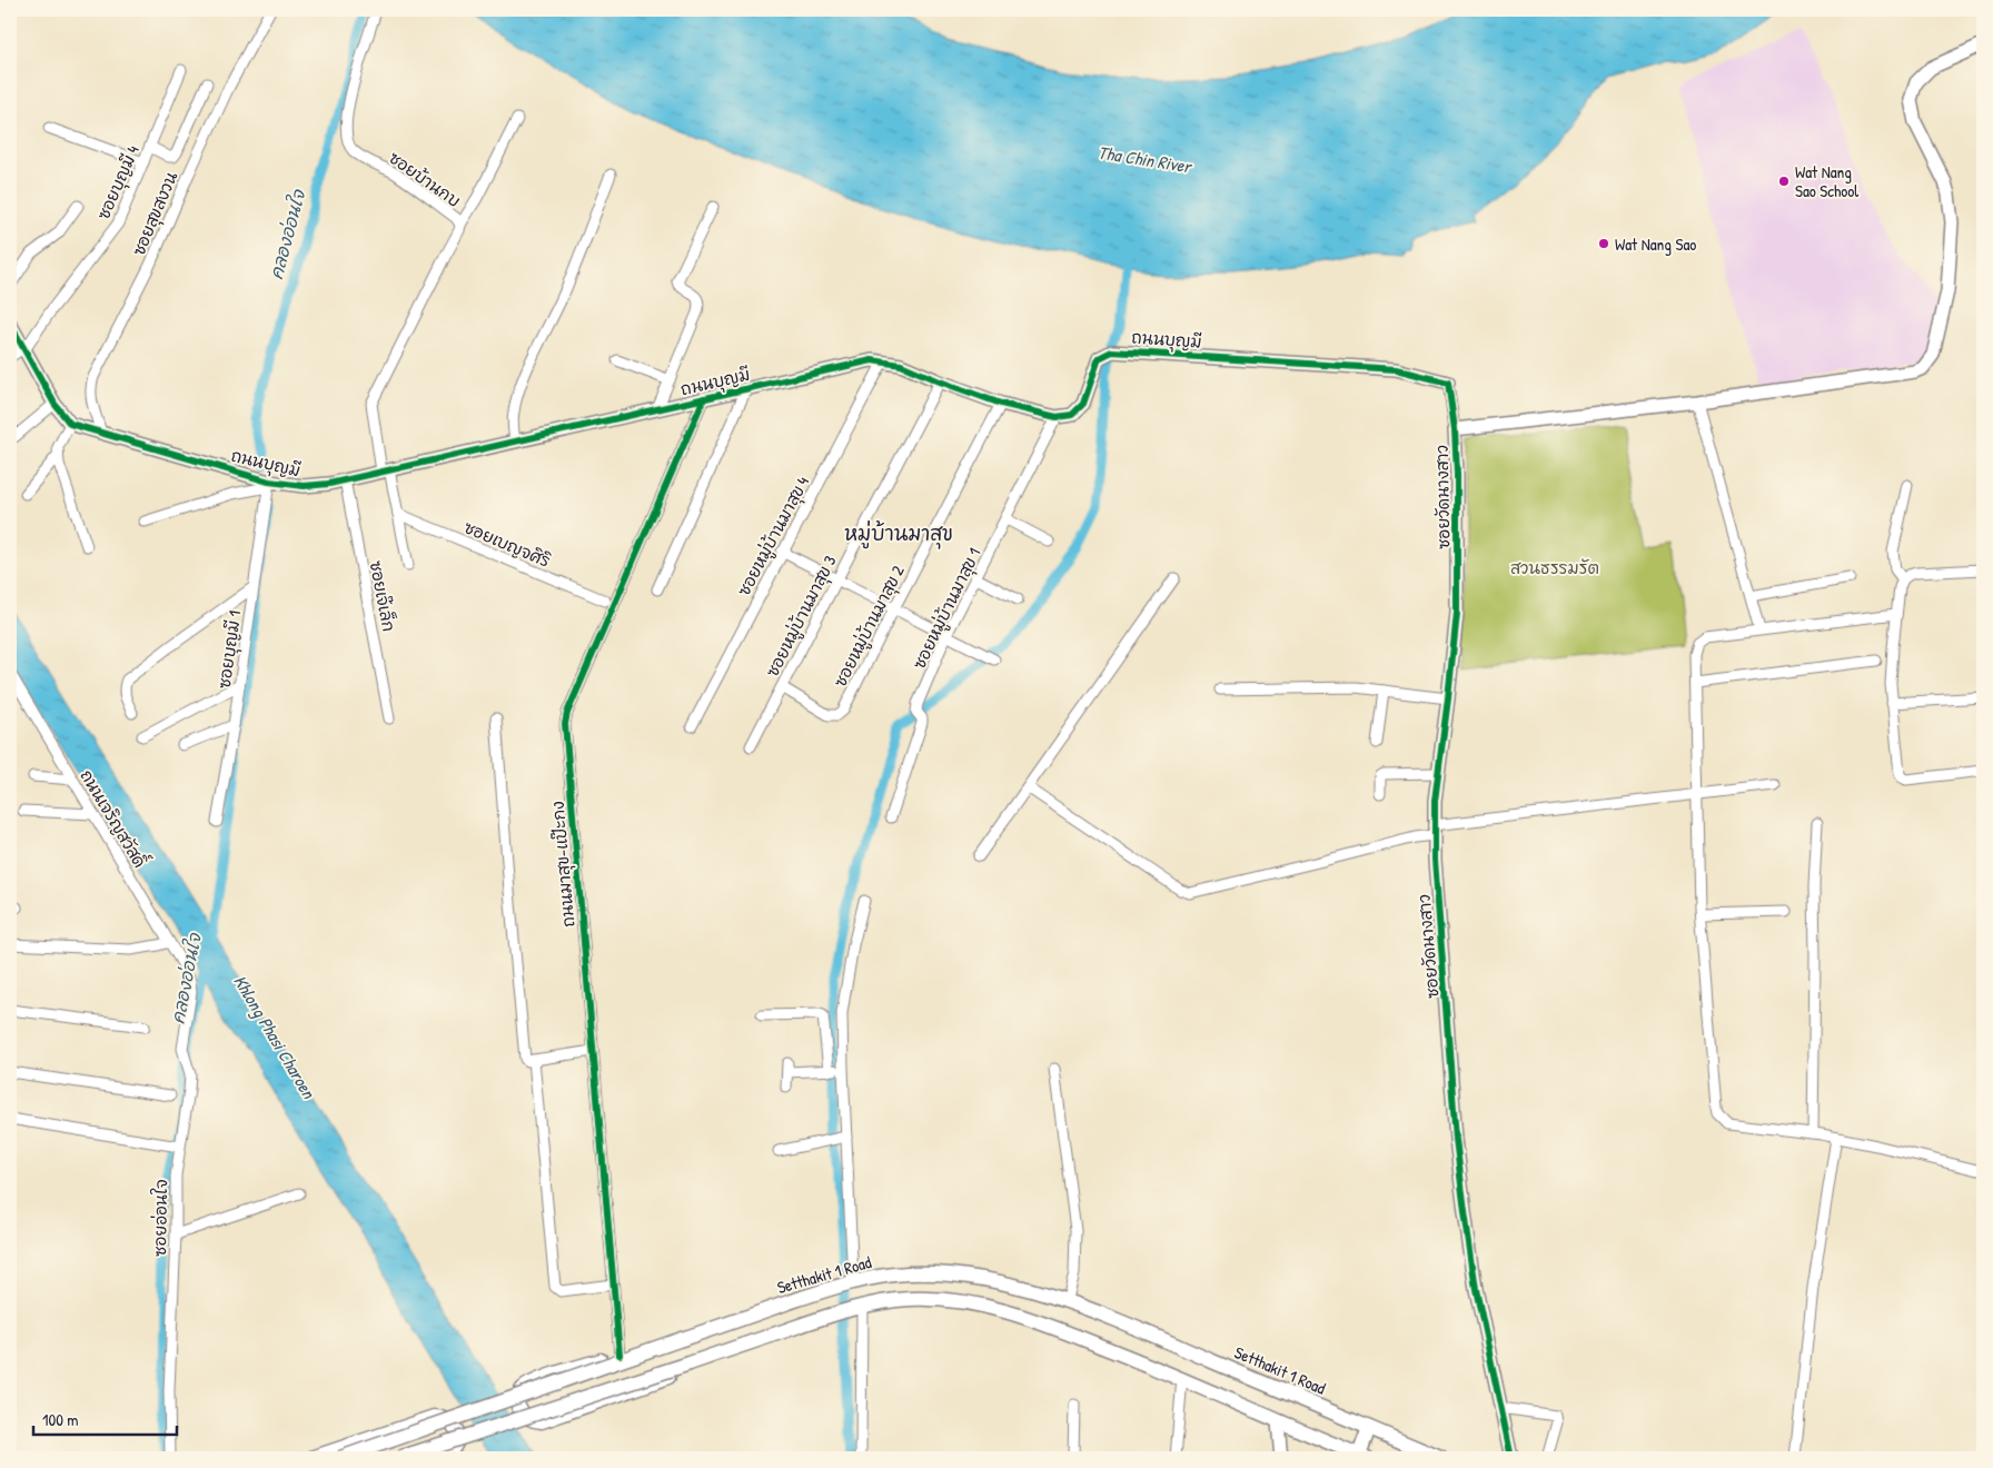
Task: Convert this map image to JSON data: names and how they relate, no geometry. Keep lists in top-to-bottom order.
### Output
{
  "streets": {
    "main road": ["Setthakit 1 Road"],
    "street": [
      "ซอยบ้านกบ",
      "ซอยบุญมี 4",
      "ซอยสุขสงวน",
      "ถนนบุญมี",
      "ซอยวัดนางสาว",
      "ซอยหมู่บ้านมาสุข 4",
      "ซอยเบญจศิริ",
      "ซอยเจ๊เล็ก",
      "ซอยหมู่บ้านมาสุข 1",
      "ซอยหมู่บ้านมาสุข 3",
      "ซอยหมู่บ้านมาสุข 2",
      "ซอยบุญมี 1",
      "ถนนเจริญสวัสดิ์",
      "ถนนมาสุข-แป๊ะกง",
      "ซอยอ่อนใจ"
    ]
  },
  "crossings": [
    ["ซอยบ้านกบ", "ถนนบุญมี"],
    ["ซอยสุขสงวน", "ถนนบุญมี"],
    ["ถนนบุญมี", "ซอยหมู่บ้านมาสุข 4"],
    ["ถนนบุญมี", "ซอยเจ๊เล็ก"],
    ["ถนนบุญมี", "ซอยหมู่บ้านมาสุข 1"],
    ["ถนนบุญมี", "ซอยหมู่บ้านมาสุข 3"],
    ["ถนนบุญมี", "ซอยหมู่บ้านมาสุข 2"],
    ["ถนนบุญมี", "ซอยบุญมี 1"],
    ["ถนนบุญมี", "ถนนมาสุข-แป๊ะกง"],
    ["ซอยหมู่บ้านมาสุข 3", "ซอยหมู่บ้านมาสุข 2"],
    ["ถนนเจริญสวัสดิ์", "ซอยอ่อนใจ"]
  ],
  "districts": ["หมู่บ้านมาสุข"],
  "water": ["Tha Chin River", "คลองอ่อนใจ", "Khlong Phasi Charoen"],
  "parks": ["สวนธรรมรัต"],
  "places": ["Wat Nang Sao School", "Wat Nang Sao"],
  "scale_bar": "100 m"
}
